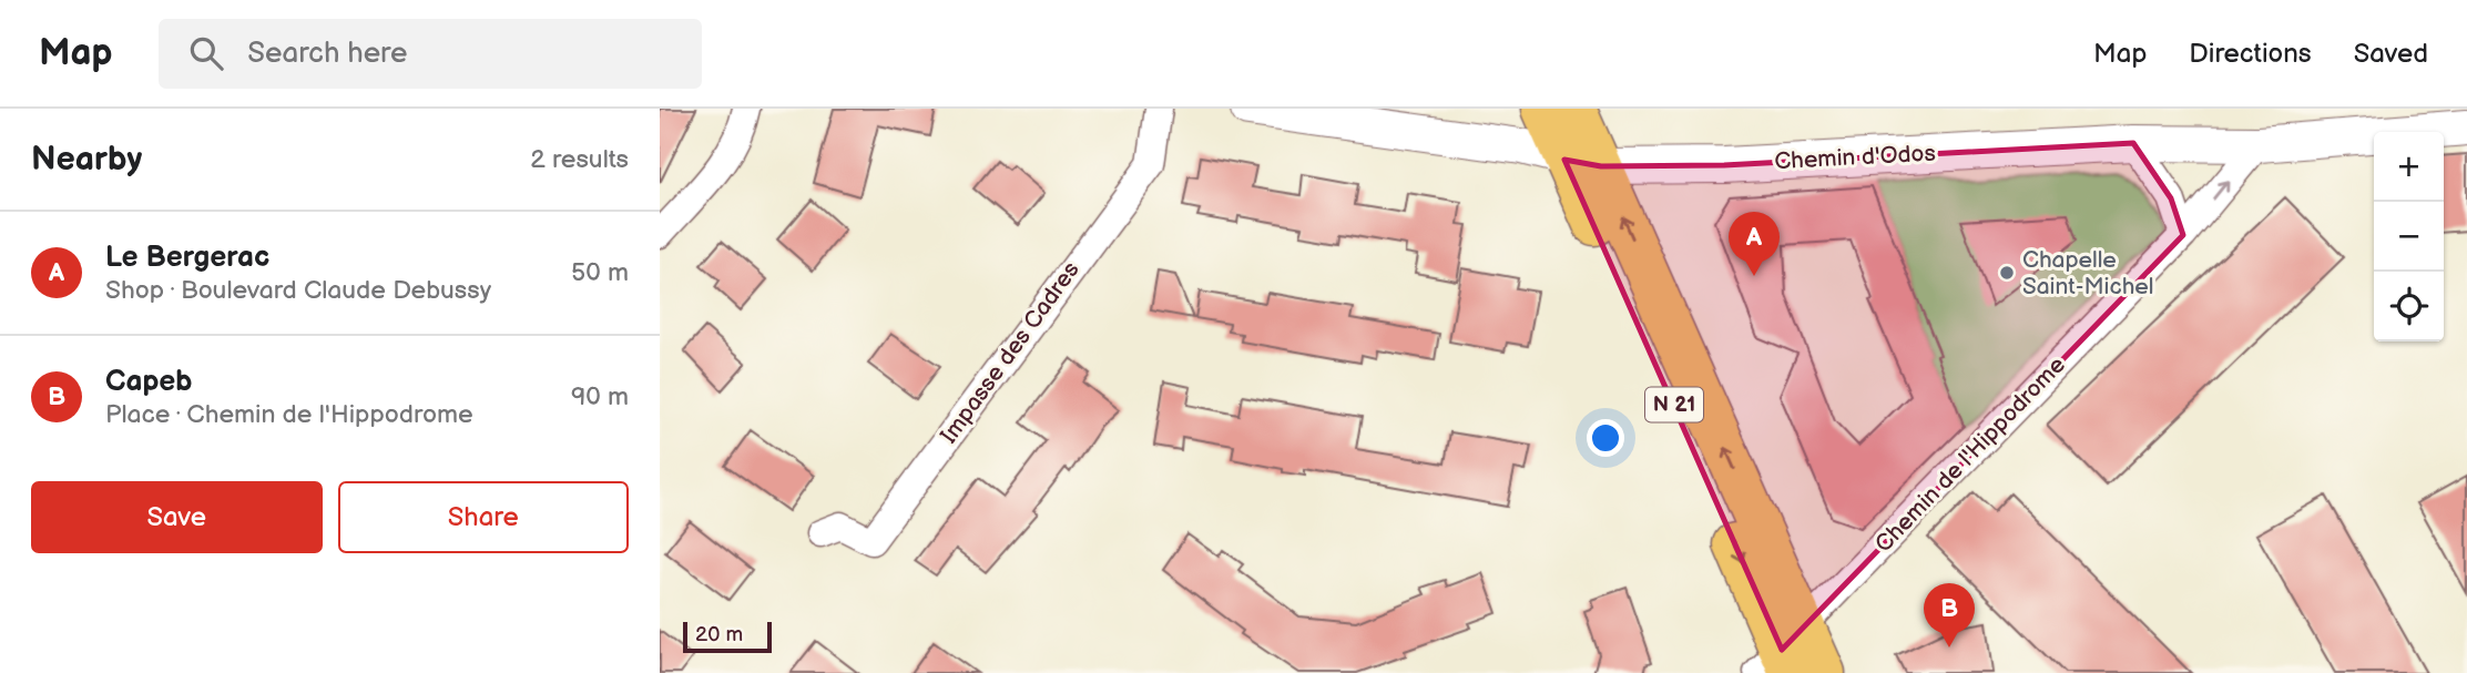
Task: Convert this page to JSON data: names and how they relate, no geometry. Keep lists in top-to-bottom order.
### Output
{
  "streets": {
    "main road": ["N 21"],
    "street": ["Chemin d'Odos", "Impasse des Cadres", "Chemin de l'Hippodrome"]
  },
  "crossings": [
    ["Chemin d'Odos", "N 21"],
    ["Chemin d'Odos", "Chemin de l'Hippodrome"],
    ["N 21", "Chemin de l'Hippodrome"]
  ],
  "places": ["Chapelle Saint-Michel"],
  "scale_bar": "20 m",
  "page": {
    "header": "Map",
    "search": "Search here",
    "nav": ["Map", "Directions", "Saved"],
    "heading": ["Nearby", "2 results"],
    "map_buttons": ["+", "−"],
    "list": [
      {
        "mark": "A",
        "name": "Le Bergerac",
        "note": "Shop · Boulevard Claude Debussy",
        "value": "50 m"
      },
      {
        "mark": "B",
        "name": "Capeb",
        "note": "Place · Chemin de l'Hippodrome",
        "value": "90 m"
      }
    ],
    "pins": ["A", "B"],
    "buttons": ["Save", "Share"],
    "scale": "20 m"
  }
}
